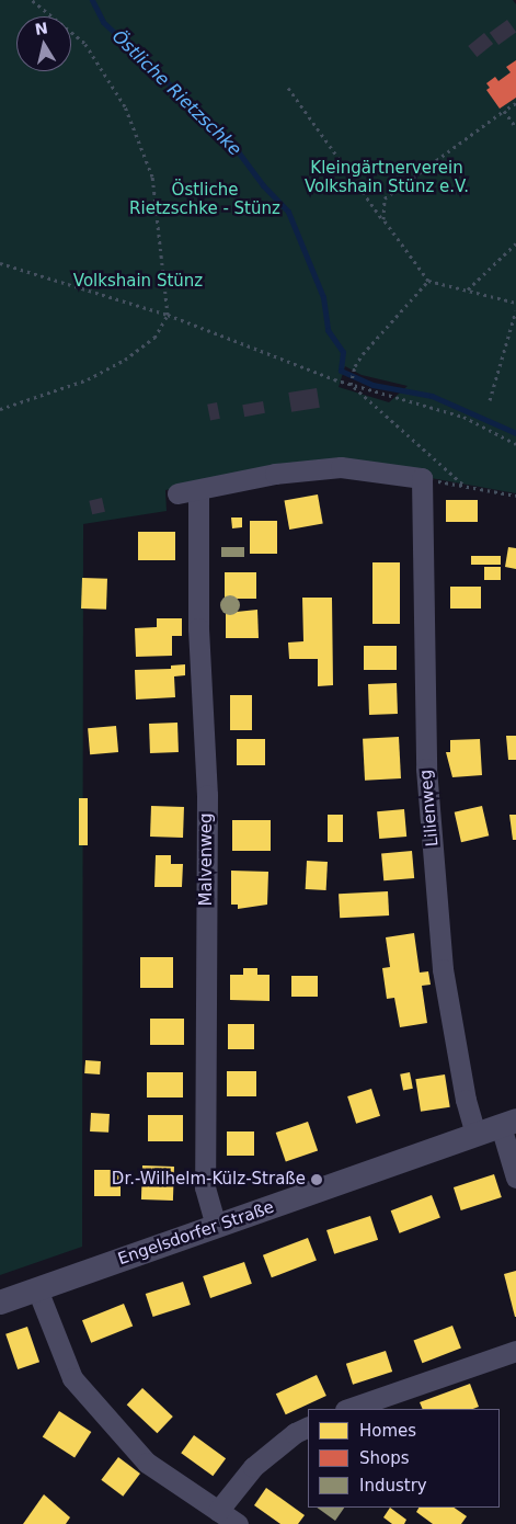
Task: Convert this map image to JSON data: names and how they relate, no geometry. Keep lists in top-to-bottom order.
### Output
{
  "streets": {
    "street": ["Lilienweg", "Malvenweg", "Engelsdorfer Straße"]
  },
  "crossings": [
    ["Lilienweg", "Malvenweg"],
    ["Lilienweg", "Engelsdorfer Straße"],
    ["Malvenweg", "Engelsdorfer Straße"]
  ],
  "water": ["Östliche Rietzschke"],
  "parks": ["Kleingärtnerverein Volkshain Stünz e.V.", "Östliche Rietzschke - Stünz", "Volkshain Stünz"],
  "places": ["Dr.-Wilhelm-Külz-Straße"],
  "legend": ["Homes", "Shops", "Industry"],
  "north": "top"
}
